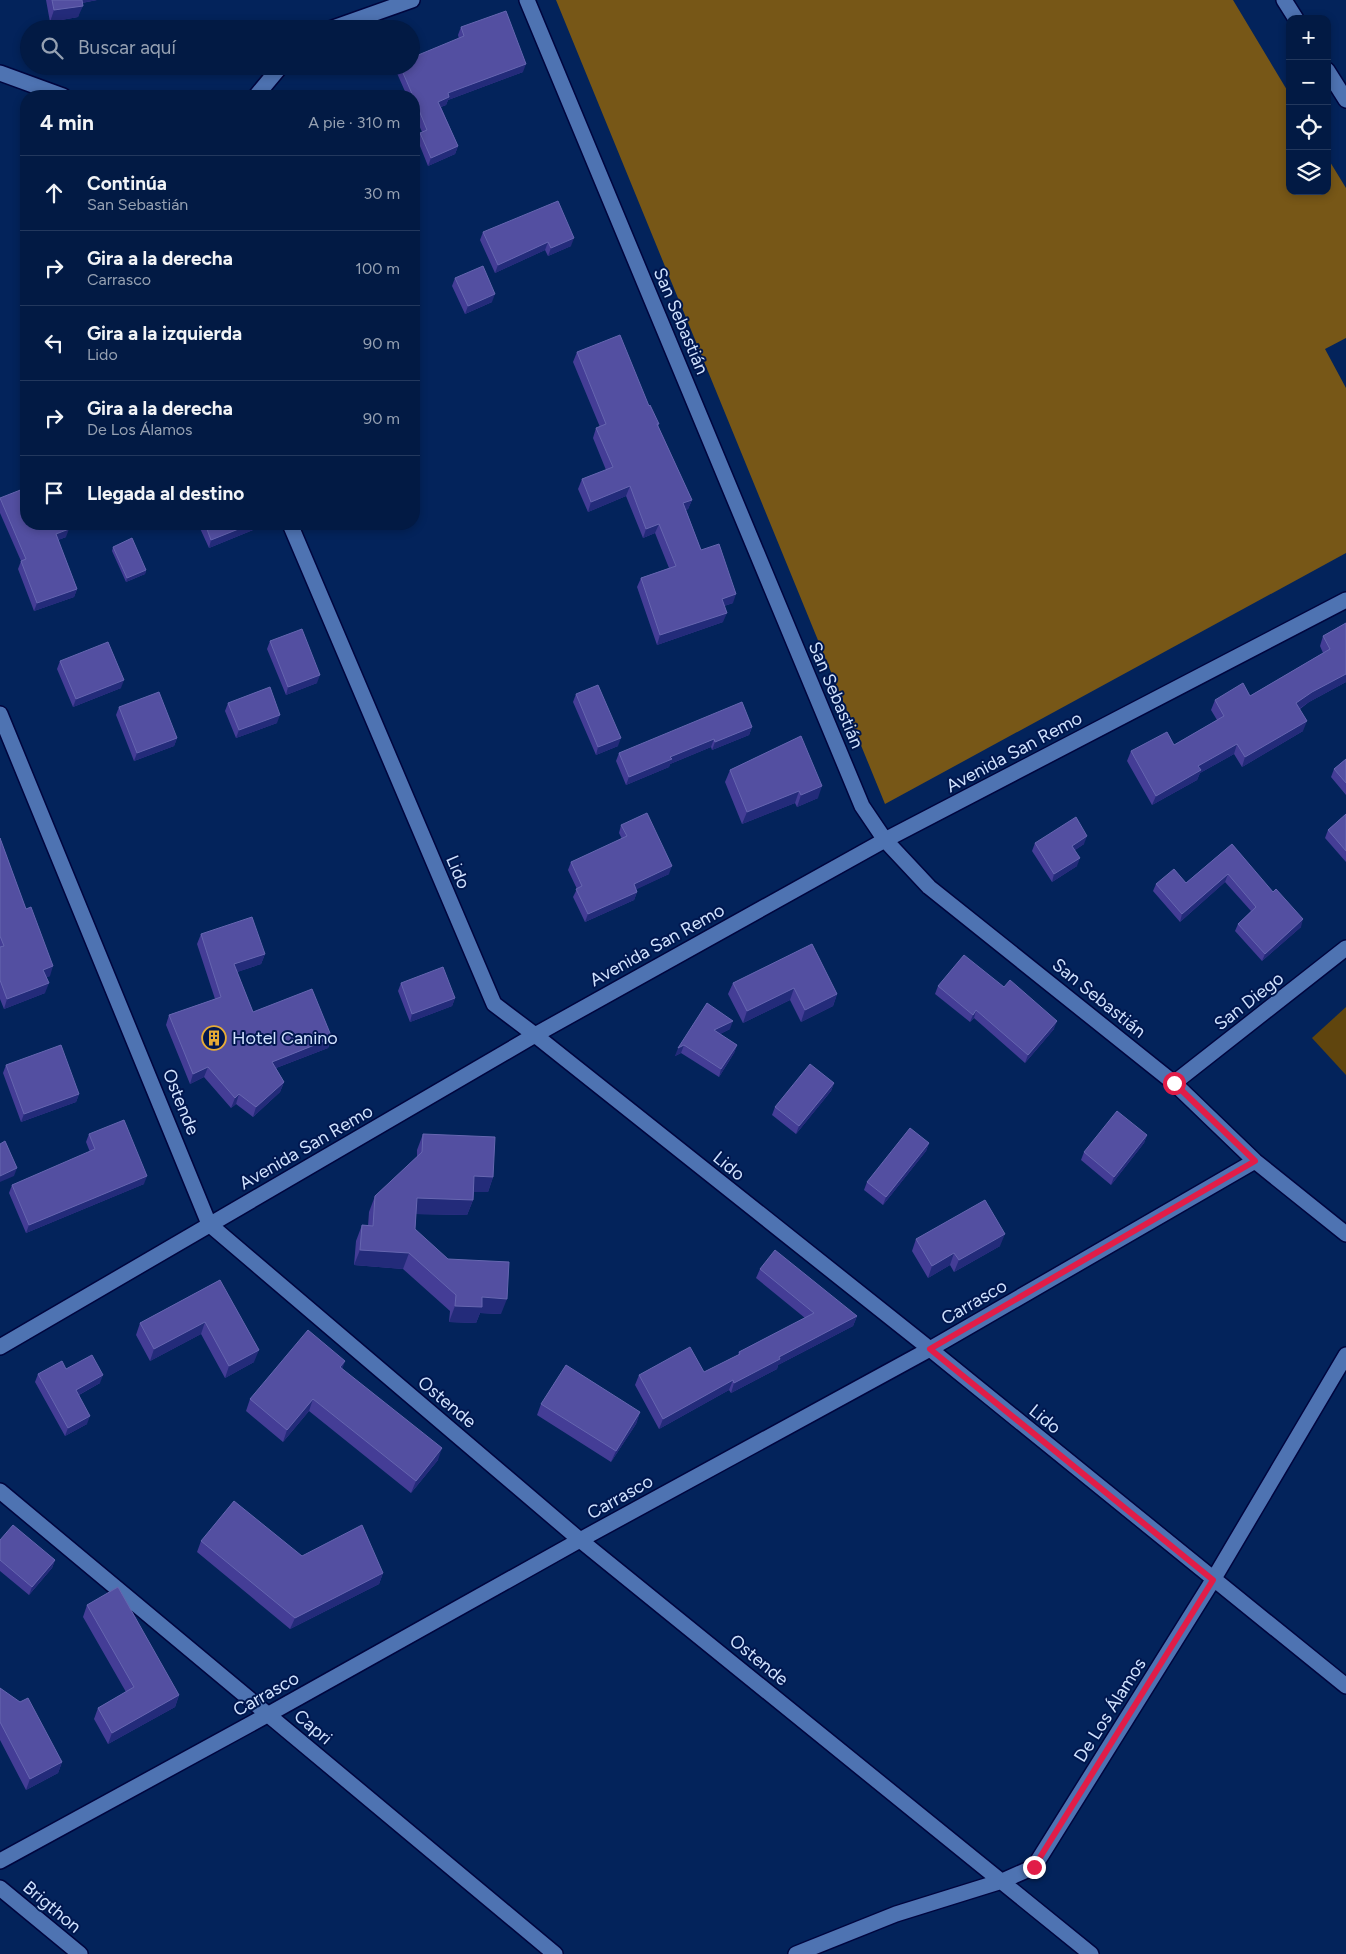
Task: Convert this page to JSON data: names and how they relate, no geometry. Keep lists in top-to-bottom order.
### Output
{
  "streets": {
    "street": [
      "San Sebastián",
      "Avenida San Remo",
      "Lido",
      "San Diego",
      "Ostende",
      "Carrasco",
      "De Los Álamos",
      "Capri",
      "Brigthon"
    ]
  },
  "crossings": [
    ["San Sebastián", "Avenida San Remo"],
    ["San Sebastián", "San Diego"],
    ["San Sebastián", "Carrasco"],
    ["Avenida San Remo", "Lido"],
    ["Avenida San Remo", "Ostende"],
    ["Lido", "Carrasco"],
    ["Lido", "De Los Álamos"],
    ["Ostende", "Carrasco"],
    ["Ostende", "De Los Álamos"],
    ["Carrasco", "Capri"]
  ],
  "places": {
    "building": ["Hotel Canino"]
  },
  "page": {
    "map_buttons": ["+", "−"],
    "search": "Buscar aquí",
    "heading": ["4 min", "A pie · 310 m"],
    "list": [
      ["Continúa", "San Sebastián", "30 m"],
      ["Gira a la derecha", "Carrasco", "100 m"],
      ["Gira a la izquierda", "Lido", "90 m"],
      ["Gira a la derecha", "De Los Álamos", "90 m"],
      "Llegada al destino"
    ]
  }
}
